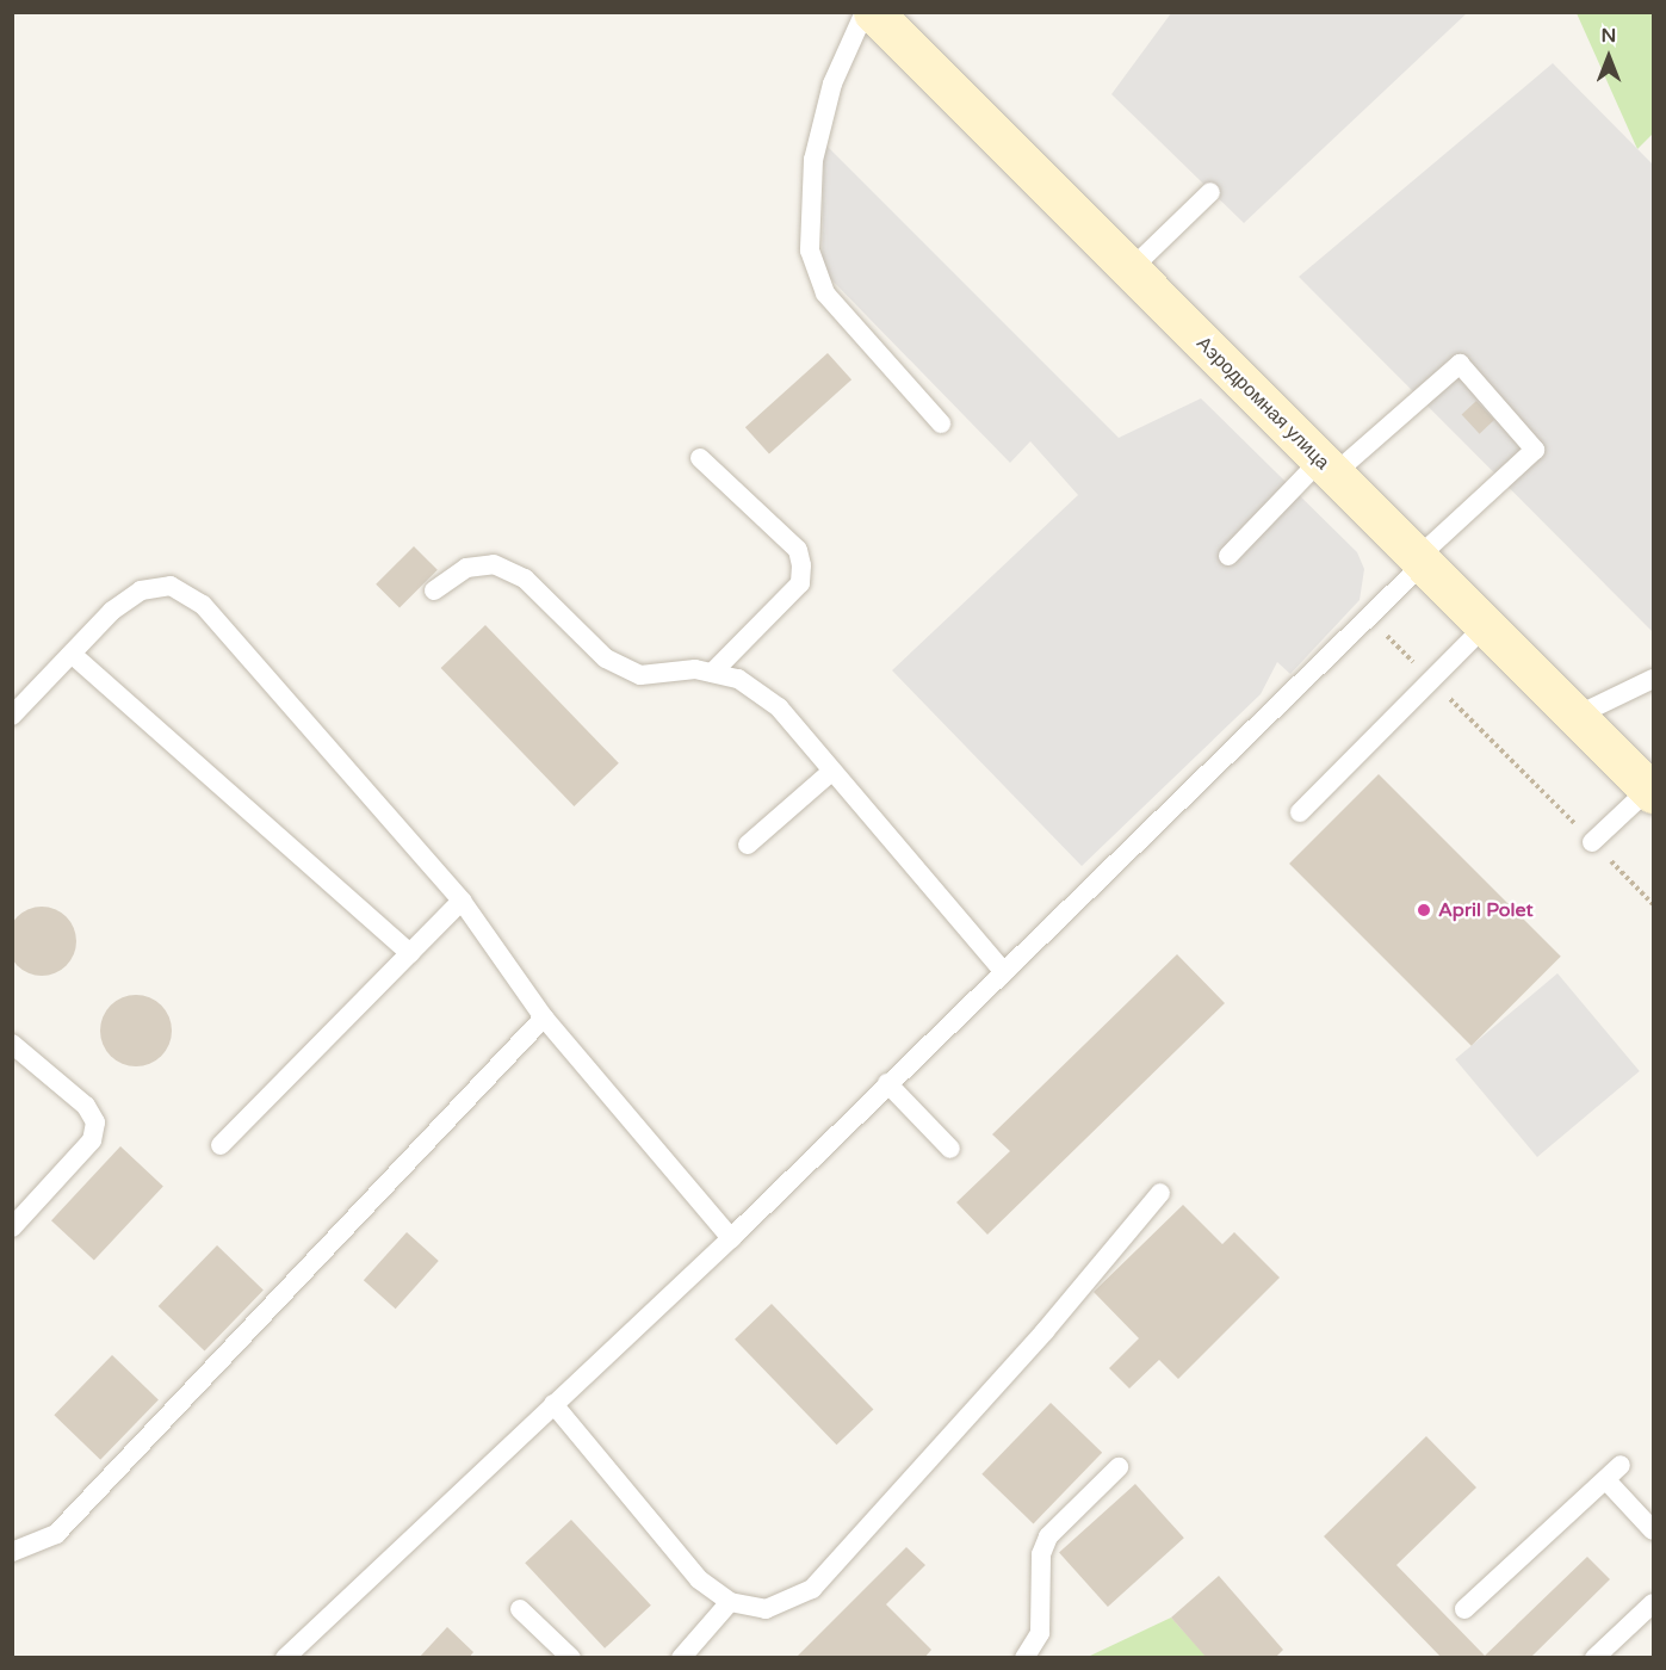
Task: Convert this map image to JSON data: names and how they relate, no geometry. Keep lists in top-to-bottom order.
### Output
{
  "streets": {
    "street": ["Аэродромная улица"]
  },
  "places": ["April Polet"],
  "north": "top"
}
